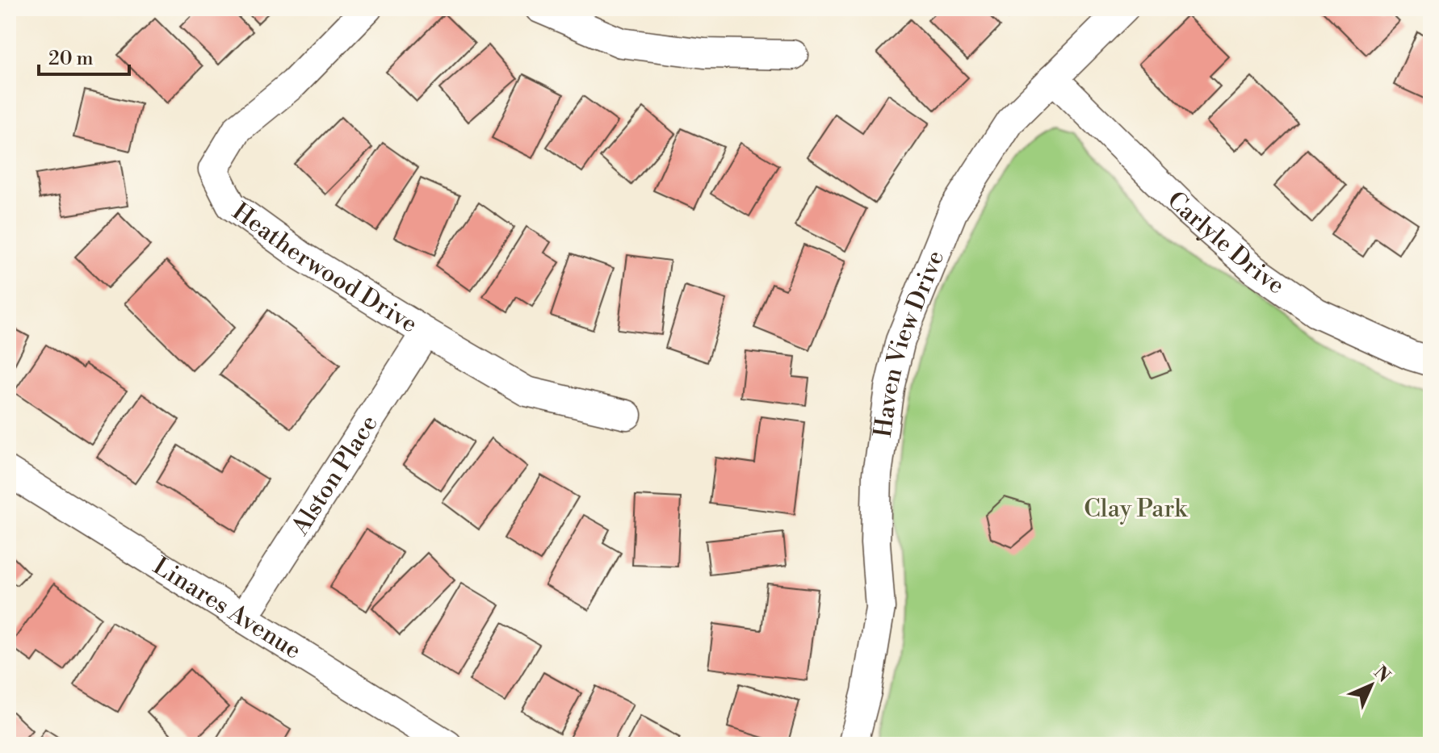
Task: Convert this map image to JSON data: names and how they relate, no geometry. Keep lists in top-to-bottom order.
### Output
{
  "streets": {
    "street": [
      "Carlyle Drive",
      "Heatherwood Drive",
      "Haven View Drive",
      "Alston Place",
      "Linares Avenue"
    ]
  },
  "crossings": [
    ["Carlyle Drive", "Haven View Drive"],
    ["Heatherwood Drive", "Alston Place"],
    ["Alston Place", "Linares Avenue"]
  ],
  "parks": ["Clay Park"],
  "scale_bar": "20 m",
  "north": "top right"
}
